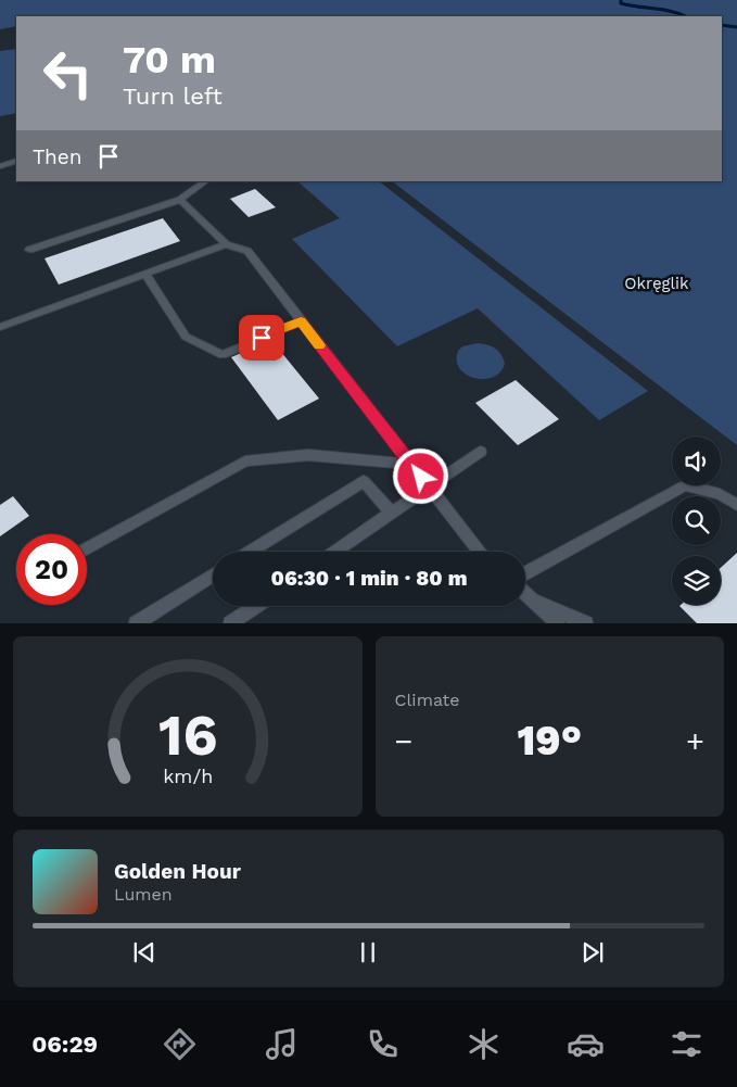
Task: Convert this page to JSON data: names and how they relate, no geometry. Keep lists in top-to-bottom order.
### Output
{
  "parks": ["Okręglik"],
  "page": {
    "turn": ["70 m", "Turn left"],
    "then": "Then",
    "limit": "20",
    "trip": "06:30 · 1 min · 80 m",
    "tile": "Climate",
    "heat": ["−", "19°", "+"],
    "song": ["Golden Hour", "Lumen"],
    "tabs": "06:29",
    "gauge": ["16", "km/h"]
  }
}
